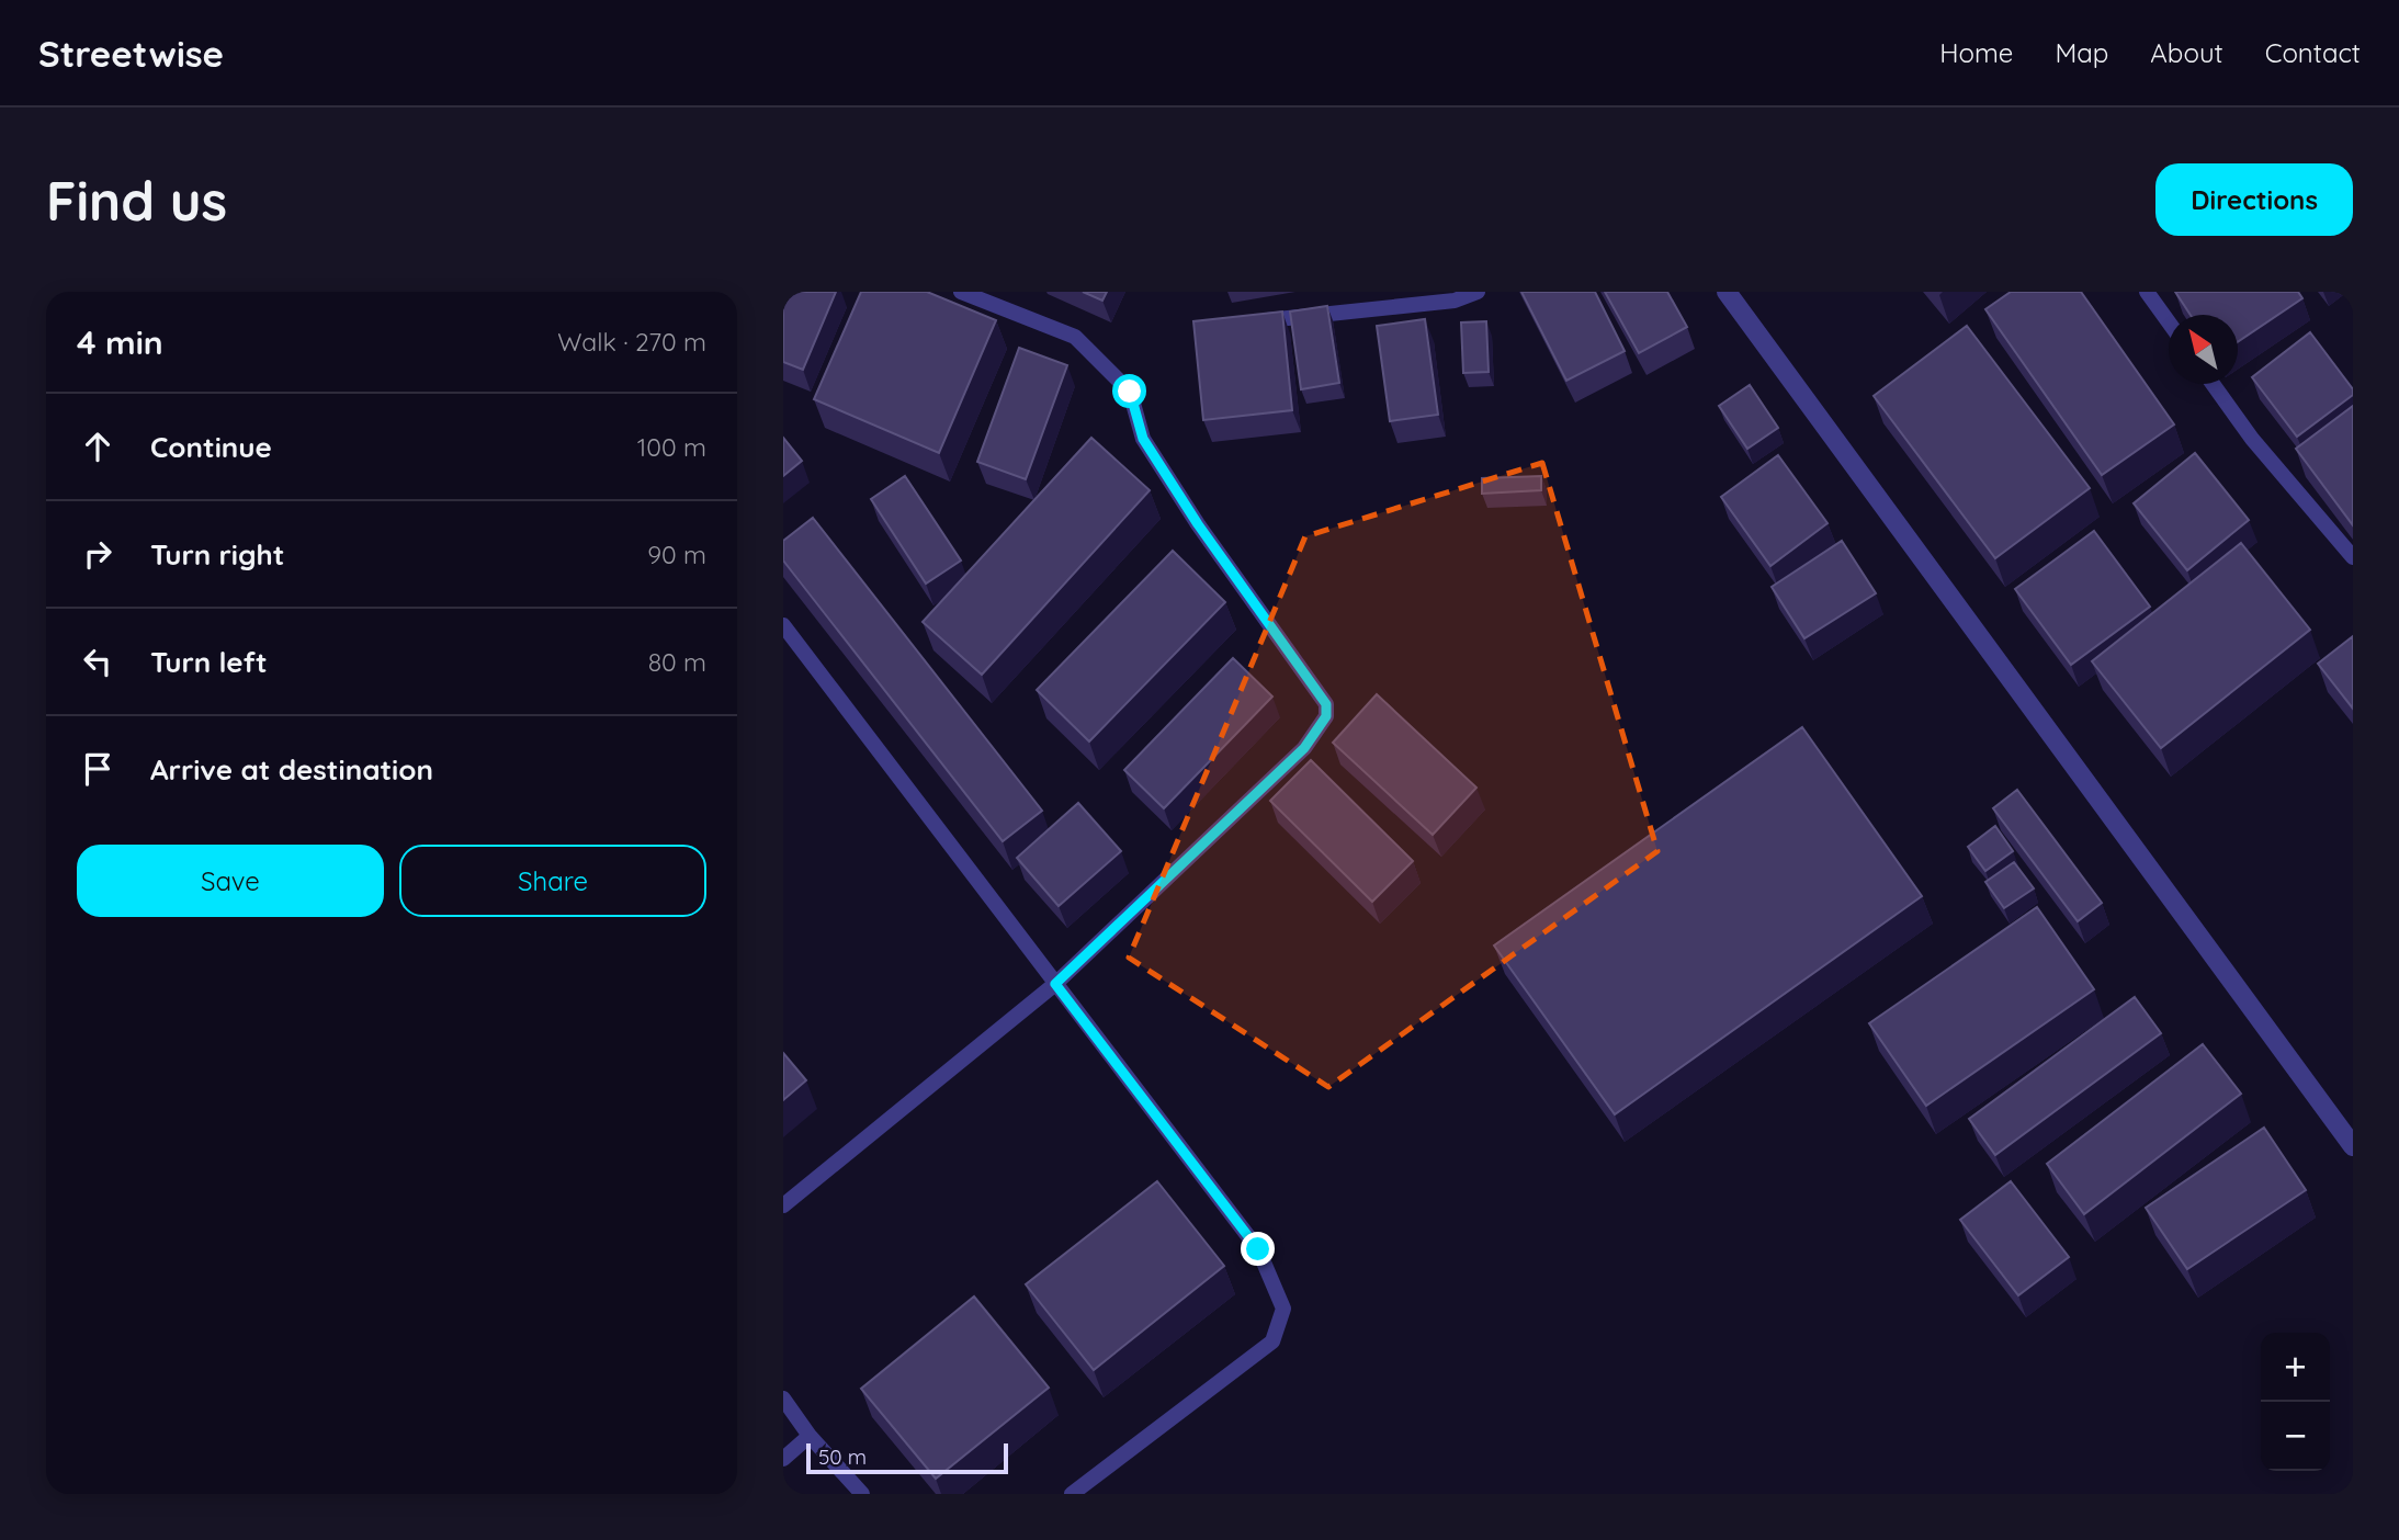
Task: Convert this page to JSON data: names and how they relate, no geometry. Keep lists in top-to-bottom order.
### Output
{
  "scale_bar": "50 m",
  "north": "top left",
  "page": {
    "header": "Streetwise",
    "nav": [
      "Home",
      "Map",
      "About",
      "Contact"
    ],
    "buttons": [
      "Directions",
      ["Save", "Share"]
    ],
    "title": "Find us",
    "heading": ["4 min", "Walk · 270 m"],
    "list": [
      ["Continue", "100 m"],
      ["Turn right", "90 m"],
      ["Turn left", "80 m"],
      "Arrive at destination"
    ],
    "map_buttons": ["+", "−"],
    "scale": "50 m"
  }
}
